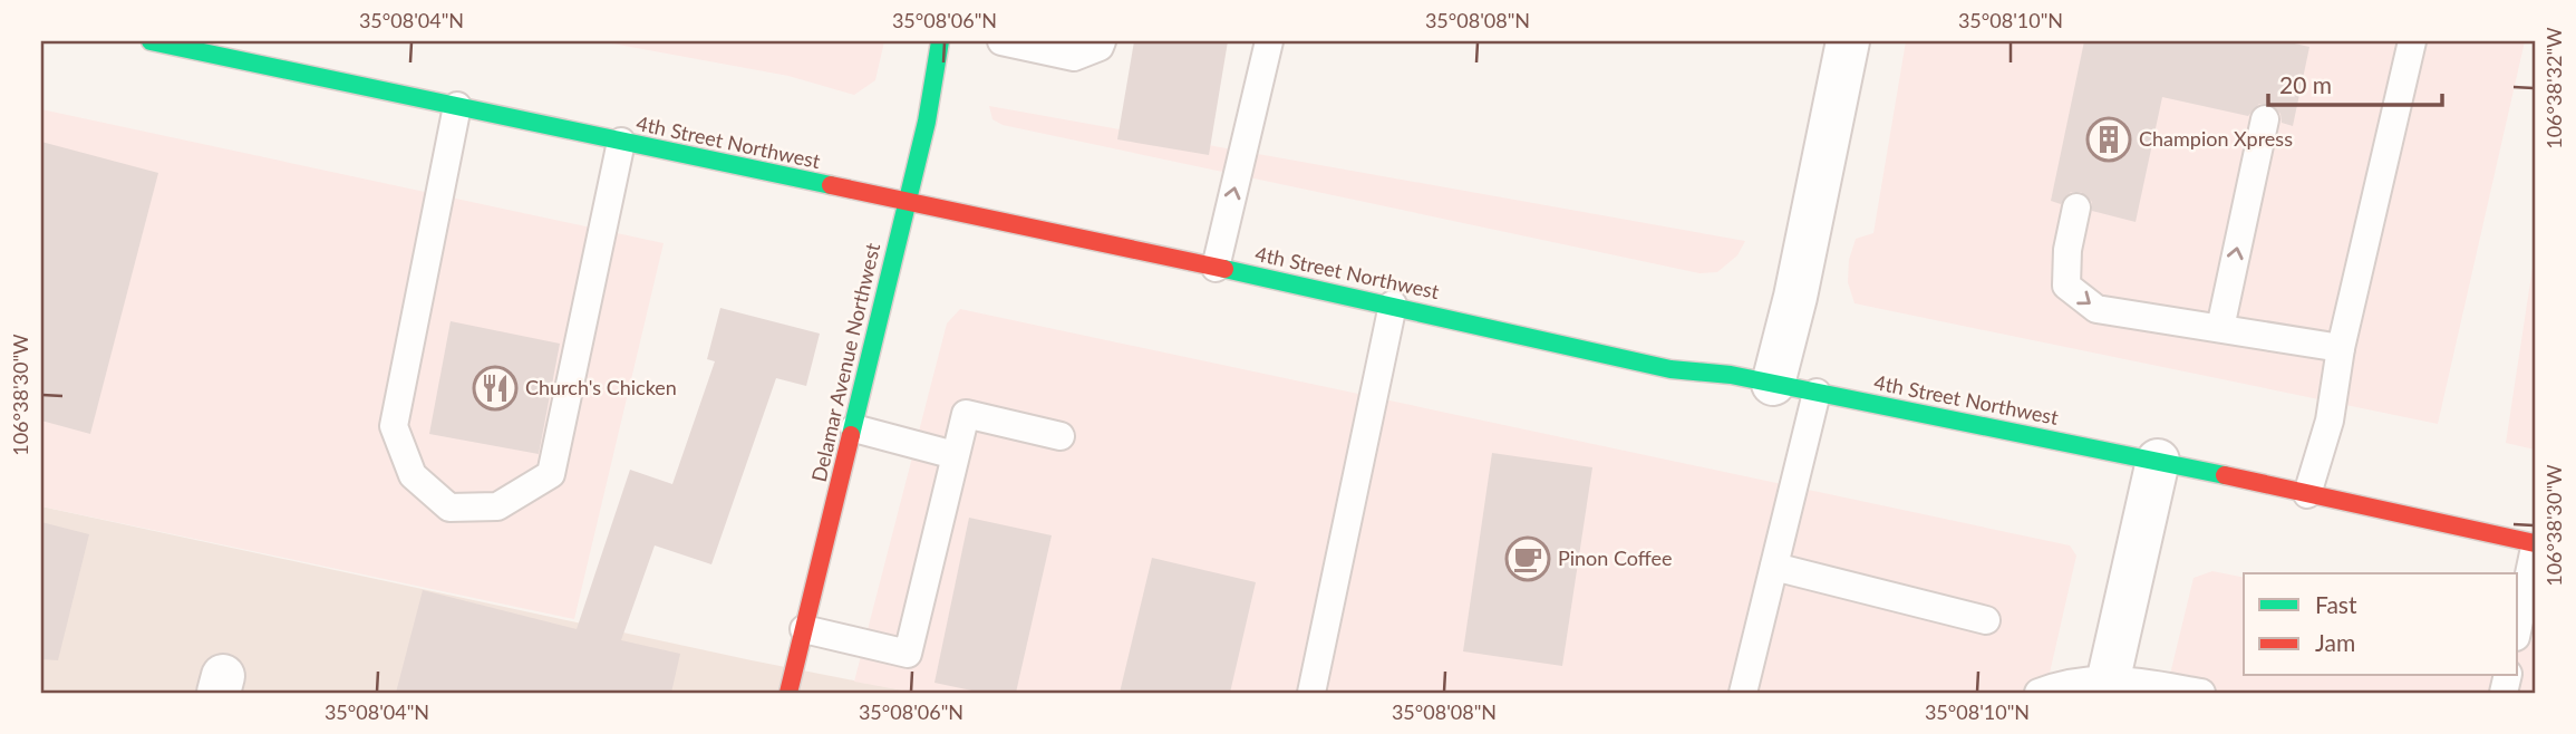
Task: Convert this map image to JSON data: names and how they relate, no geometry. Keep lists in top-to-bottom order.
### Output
{
  "streets": {
    "main road": ["4th Street Northwest", "Delamar Avenue Northwest"]
  },
  "crossings": [
    ["4th Street Northwest", "Delamar Avenue Northwest"]
  ],
  "places": {
    "building": ["Champion Xpress"],
    "restaurant": ["Church's Chicken"],
    "cafe": ["Pinon Coffee"]
  },
  "legend": ["Fast", "Jam"],
  "scale_bar": "20 m",
  "coordinates": [
    "35°08'04\"N",
    "35°08'06\"N",
    "35°08'08\"N",
    "35°08'10\"N",
    "106°38'32\"W",
    "106°38'30\"W"
  ]
}
